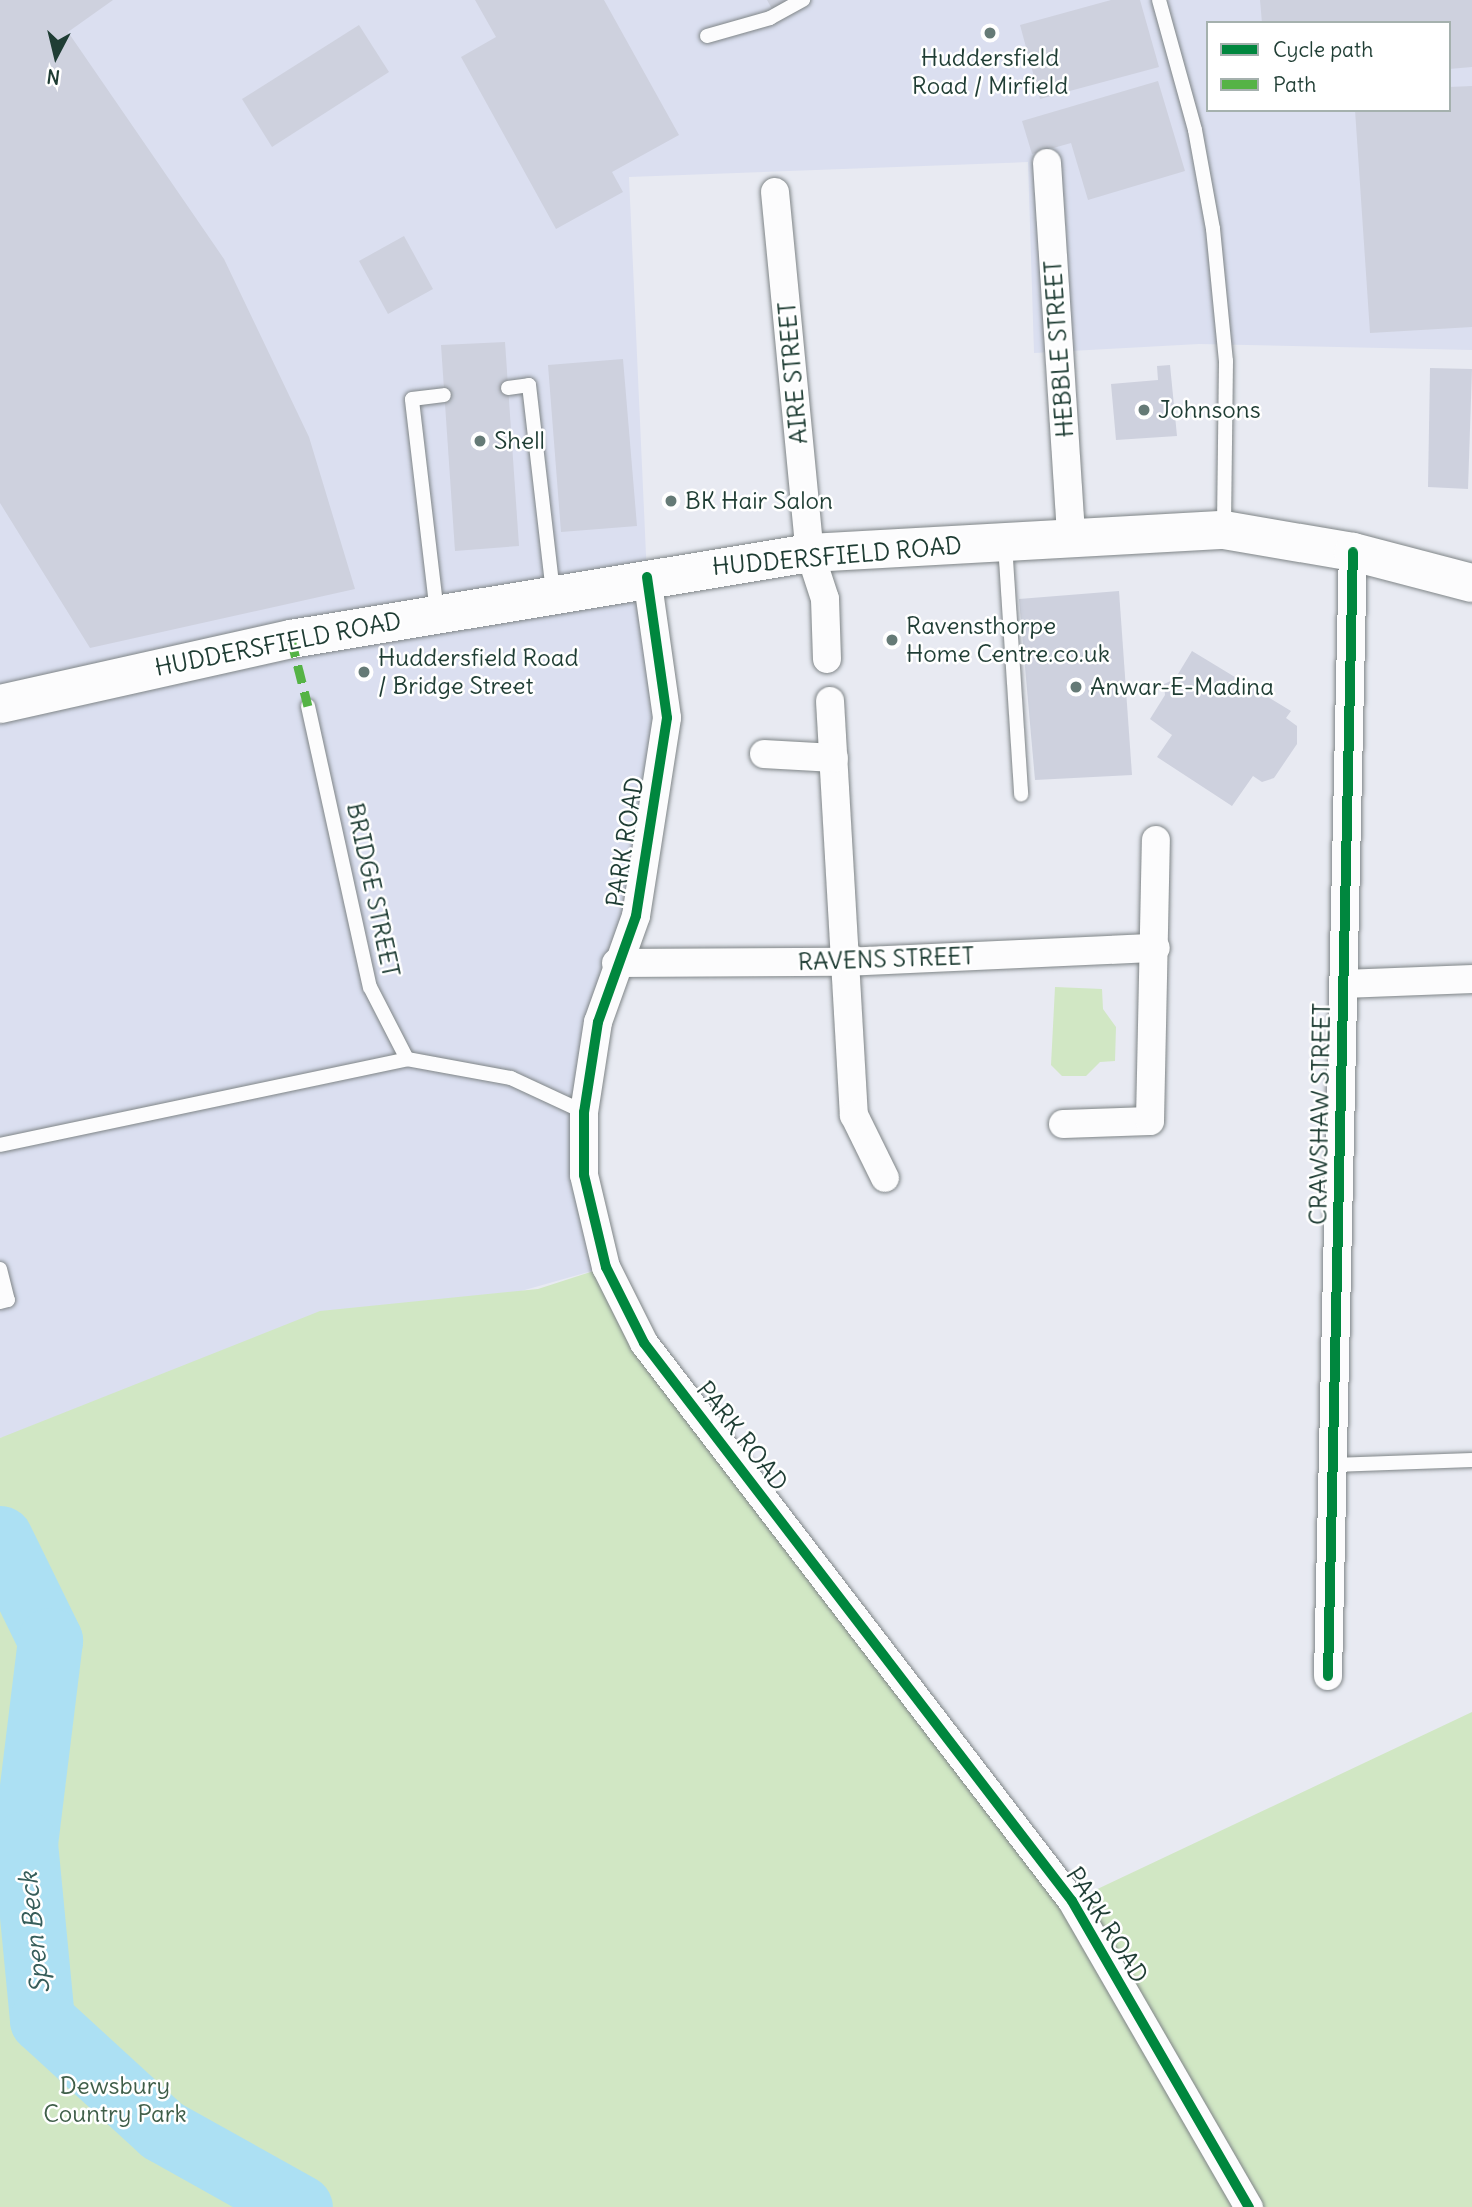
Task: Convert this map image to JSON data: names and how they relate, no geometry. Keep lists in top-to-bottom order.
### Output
{
  "streets": {
    "highway": ["HUDDERSFIELD ROAD"],
    "street": [
      "HEBBLE STREET",
      "AIRE STREET",
      "PARK ROAD",
      "RAVENS STREET",
      "CRAWSHAW STREET"
    ],
    "lane": ["BRIDGE STREET"]
  },
  "crossings": [
    ["HEBBLE STREET", "HUDDERSFIELD ROAD"],
    ["AIRE STREET", "HUDDERSFIELD ROAD"],
    ["HUDDERSFIELD ROAD", "PARK ROAD"],
    ["HUDDERSFIELD ROAD", "CRAWSHAW STREET"],
    ["PARK ROAD", "RAVENS STREET"]
  ],
  "water": ["Spen Beck"],
  "parks": ["Dewsbury Country Park"],
  "places": [
    "Huddersfield Road / Mirfield",
    "Johnsons",
    "Shell",
    "BK Hair Salon",
    "Ravensthorpe Home Centre.co.uk",
    "Huddersfield Road / Bridge Street",
    "Anwar-E-Madina"
  ],
  "legend": ["Cycle path", "Path"],
  "north": "bottom"
}
